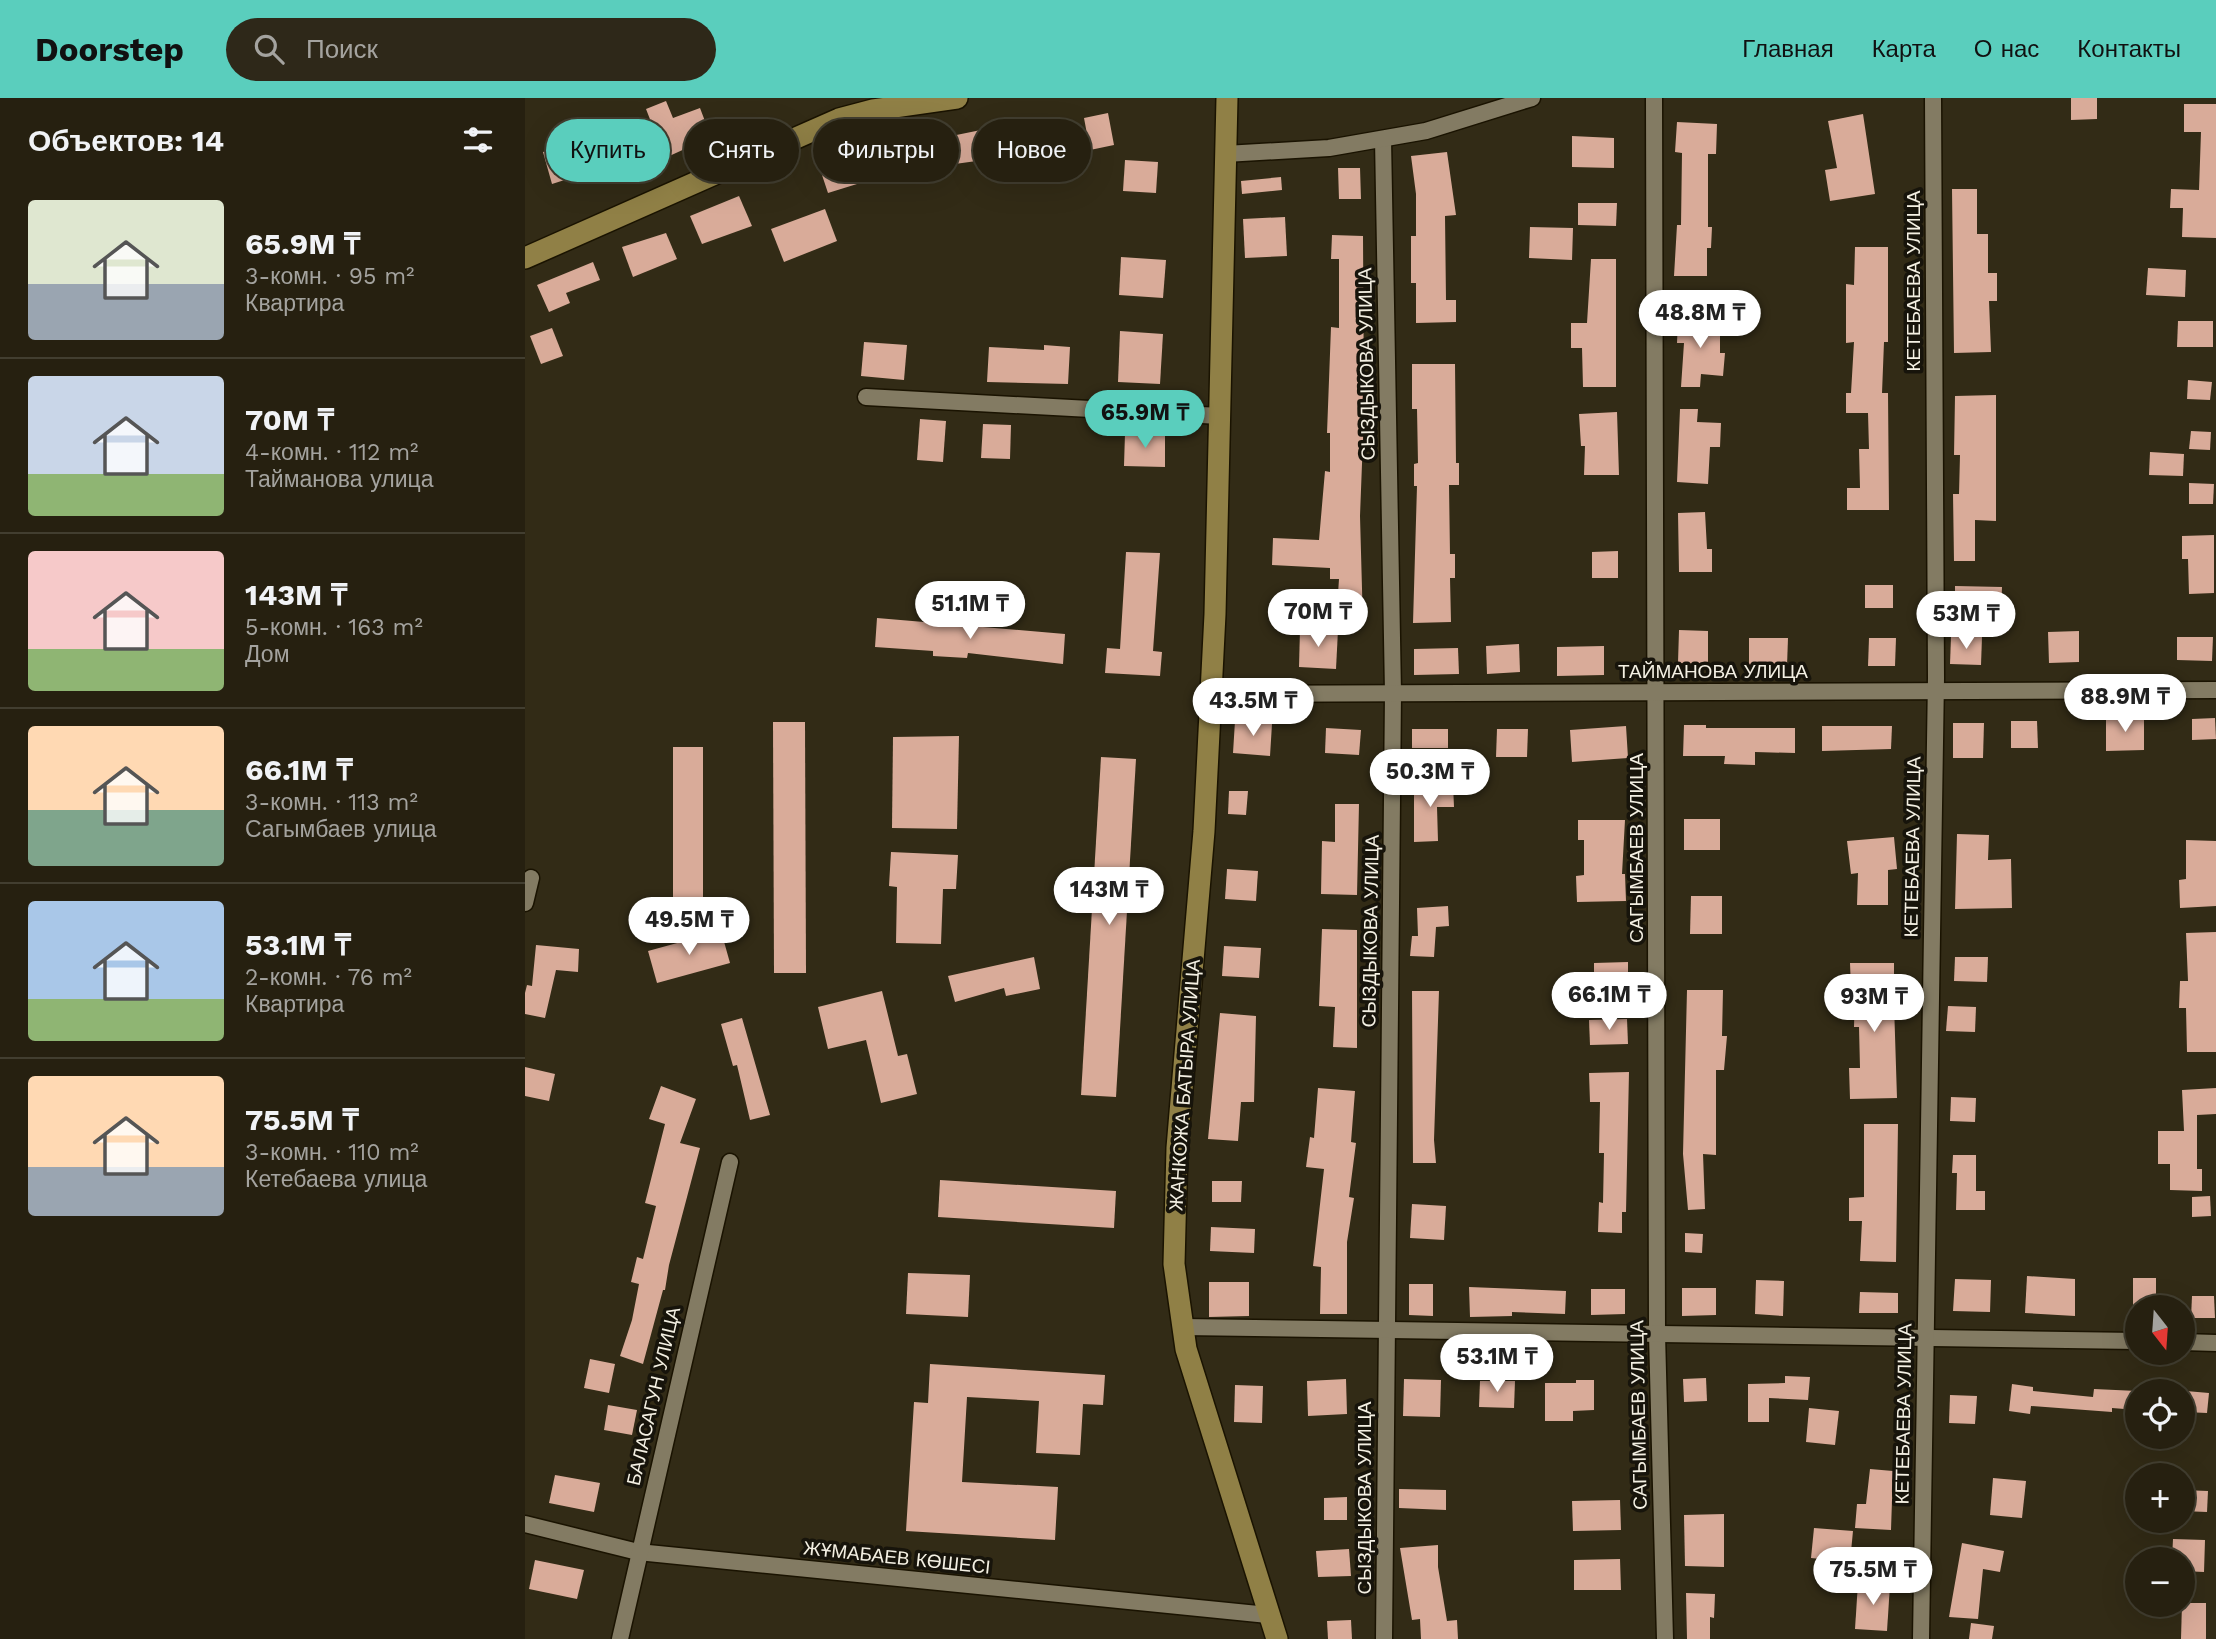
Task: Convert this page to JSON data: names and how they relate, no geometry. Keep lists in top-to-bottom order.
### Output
{
  "streets": {
    "street": [
      "КЕТЕБАЕВА УЛИЦА",
      "СЫЗДЫКОВА УЛИЦА",
      "ТАЙМАНОВА УЛИЦА",
      "САГЫМБАЕВ УЛИЦА",
      "ЖАНКОЖА БАТЫРА УЛИЦА",
      "БАЛАСАГУН УЛИЦА",
      "ЖҰМАБАЕВ КӨШЕСІ"
    ]
  },
  "crossings": [
    ["КЕТЕБАЕВА УЛИЦА", "ТАЙМАНОВА УЛИЦА"],
    ["СЫЗДЫКОВА УЛИЦА", "ТАЙМАНОВА УЛИЦА"],
    ["ТАЙМАНОВА УЛИЦА", "САГЫМБАЕВ УЛИЦА"],
    ["ТАЙМАНОВА УЛИЦА", "ЖАНКОЖА БАТЫРА УЛИЦА"],
    ["ЖАНКОЖА БАТЫРА УЛИЦА", "ЖҰМАБАЕВ КӨШЕСІ"],
    ["БАЛАСАГУН УЛИЦА", "ЖҰМАБАЕВ КӨШЕСІ"]
  ],
  "north": "bottom",
  "page": {
    "header": "Doorstep",
    "search": "Поиск",
    "nav": [
      "Главная",
      "Карта",
      "О нас",
      "Контакты"
    ],
    "heading": "Объектов: 14",
    "chip": [
      "Купить",
      "Снять",
      "Фильтры",
      "Новое"
    ],
    "list": [
      {
        "name": "65.9M ₸",
        "note": "3-комн. · 95 m² · Квартира"
      },
      {
        "name": "70M ₸",
        "note": "4-комн. · 112 m² · Тайманова улица"
      },
      {
        "name": "143M ₸",
        "note": "5-комн. · 163 m² · Дом"
      },
      {
        "name": "66.1M ₸",
        "note": "3-комн. · 113 m² · Сагымбаев улица"
      },
      {
        "name": "53.1M ₸",
        "note": "2-комн. · 76 m² · Квартира"
      },
      {
        "name": "75.5M ₸",
        "note": "3-комн. · 110 m² · Кетебаева улица"
      }
    ],
    "price": [
      "48.8M ₸",
      "65.9M ₸",
      "51.1M ₸",
      "70M ₸",
      "53M ₸",
      "88.9M ₸",
      "43.5M ₸",
      "50.3M ₸",
      "143M ₸",
      "49.5M ₸",
      "66.1M ₸",
      "93M ₸",
      "53.1M ₸",
      "75.5M ₸"
    ],
    "map_buttons": ["+", "−"]
  }
}
